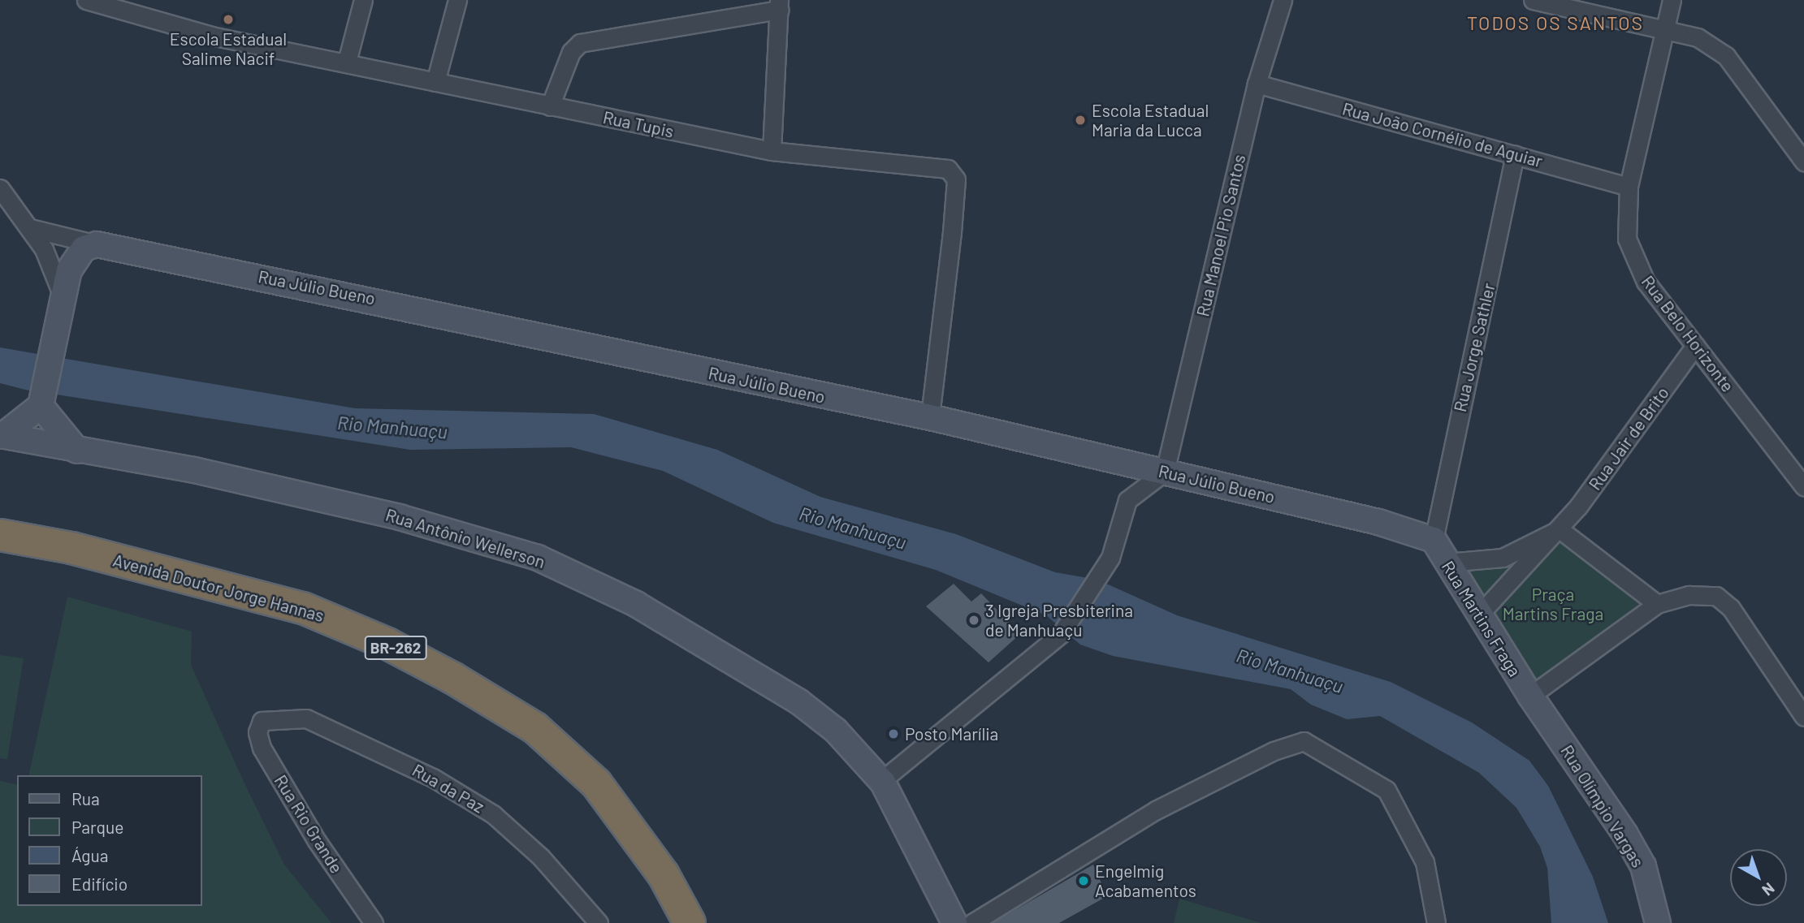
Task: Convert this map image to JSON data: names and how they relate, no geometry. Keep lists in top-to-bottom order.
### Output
{
  "streets": {
    "highway": ["Avenida Doutor Jorge Hannas", "BR-262"],
    "street": [
      "Rua Tupis",
      "Rua João Cornélio de Aguiar",
      "Rua Manoel Pio Santos",
      "Rua Júlio Bueno",
      "Rua Belo Horizonte",
      "Rua Jorge Sathler",
      "Rua Jair de Brito",
      "Rua Antônio Wellerson",
      "Rua Martins Fraga",
      "Rua da Paz",
      "Rua Olímpio Vargas",
      "Rua Rio Grande"
    ]
  },
  "crossings": [
    ["Rua Tupis", "Rua Júlio Bueno"],
    ["Rua João Cornélio de Aguiar", "Rua Manoel Pio Santos"],
    ["Rua João Cornélio de Aguiar", "Rua Belo Horizonte"],
    ["Rua João Cornélio de Aguiar", "Rua Jorge Sathler"],
    ["Rua Manoel Pio Santos", "Rua Júlio Bueno"],
    ["Rua Júlio Bueno", "Rua Jorge Sathler"],
    ["Rua Júlio Bueno", "Rua Martins Fraga"],
    ["Rua Belo Horizonte", "Rua Jair de Brito"],
    ["Rua Jorge Sathler", "Rua Martins Fraga"],
    ["Rua Jair de Brito", "Rua Martins Fraga"],
    ["Rua Martins Fraga", "Rua Olímpio Vargas"],
    ["Rua da Paz", "Rua Rio Grande"]
  ],
  "districts": ["TODOS OS SANTOS"],
  "water": ["Rio Manhuaçu"],
  "parks": ["Praça Martins Fraga"],
  "places": [
    "Escola Estadual Salime Nacif",
    "Escola Estadual Maria da Lucca",
    "3 Igreja Presbiterina de Manhuaçu",
    "Posto Marília",
    "Engelmig Acabamentos"
  ],
  "legend": [
    "Rua",
    "Parque",
    "Água",
    "Edifício"
  ],
  "north": "bottom right"
}
